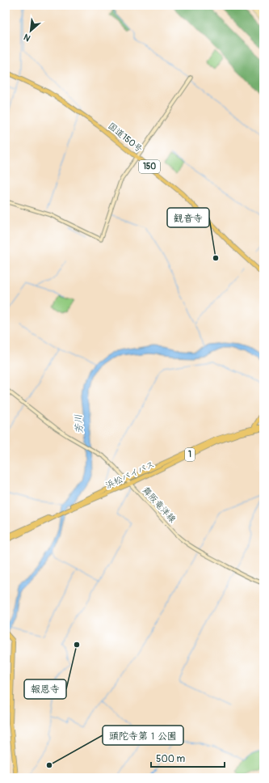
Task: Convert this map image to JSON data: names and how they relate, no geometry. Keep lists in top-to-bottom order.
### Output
{
  "streets": {
    "highway": [
      "国道150号",
      "150",
      "1",
      "浜松バイパス"
    ],
    "main road": ["舞阪竜洋線"]
  },
  "crossings": [
    ["浜松バイパス", "舞阪竜洋線"]
  ],
  "water": ["芳川"],
  "places": ["観音寺", "報恩寺", "頭陀寺第１公園"],
  "scale_bar": "500 m",
  "north": "bottom left"
}
